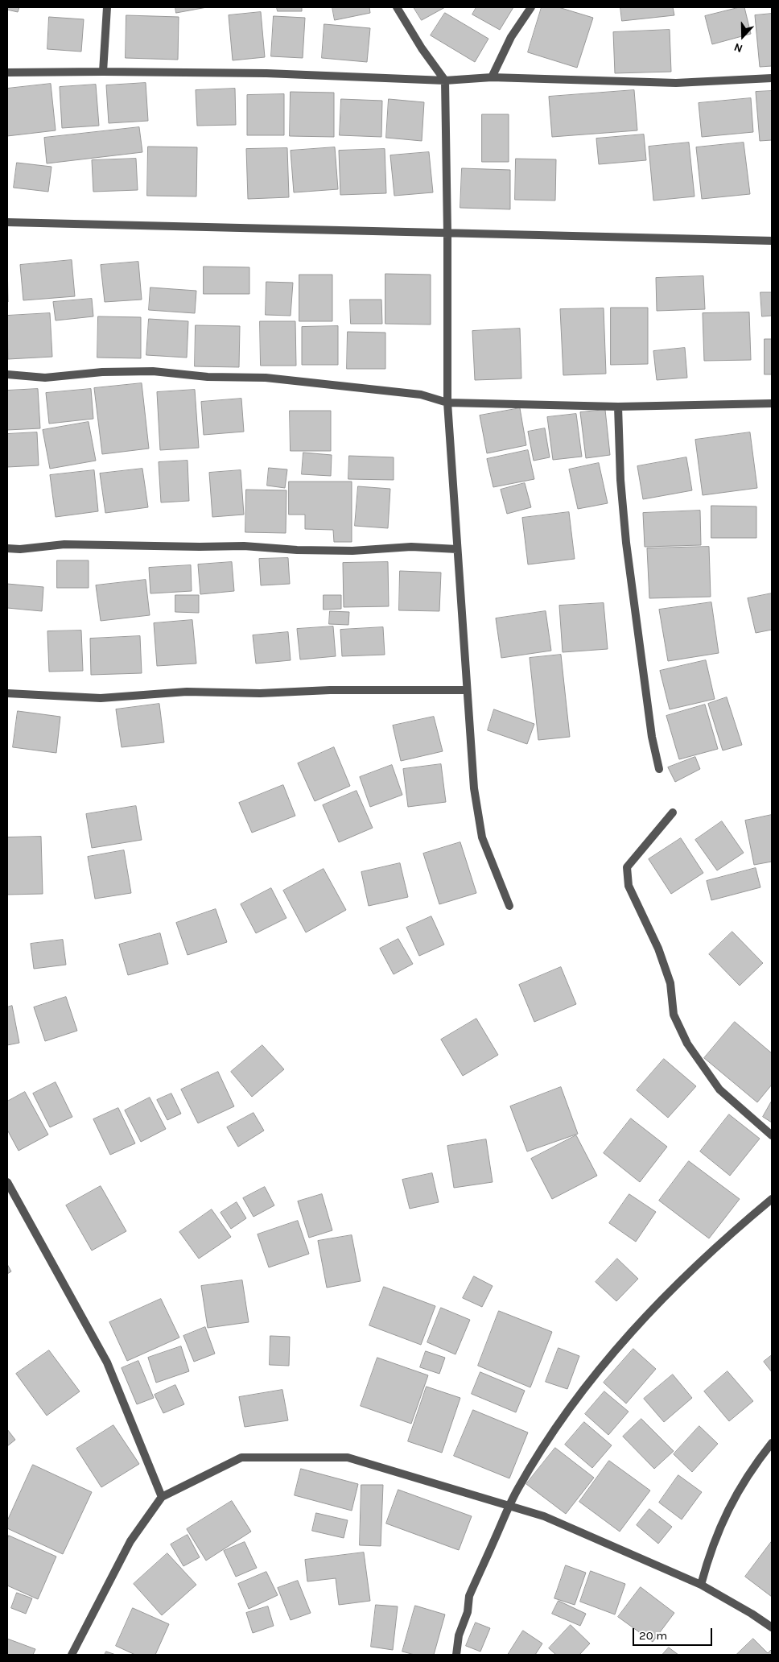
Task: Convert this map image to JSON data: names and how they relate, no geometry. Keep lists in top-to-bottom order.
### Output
{
  "scale_bar": "20 m",
  "north": "bottom"
}
